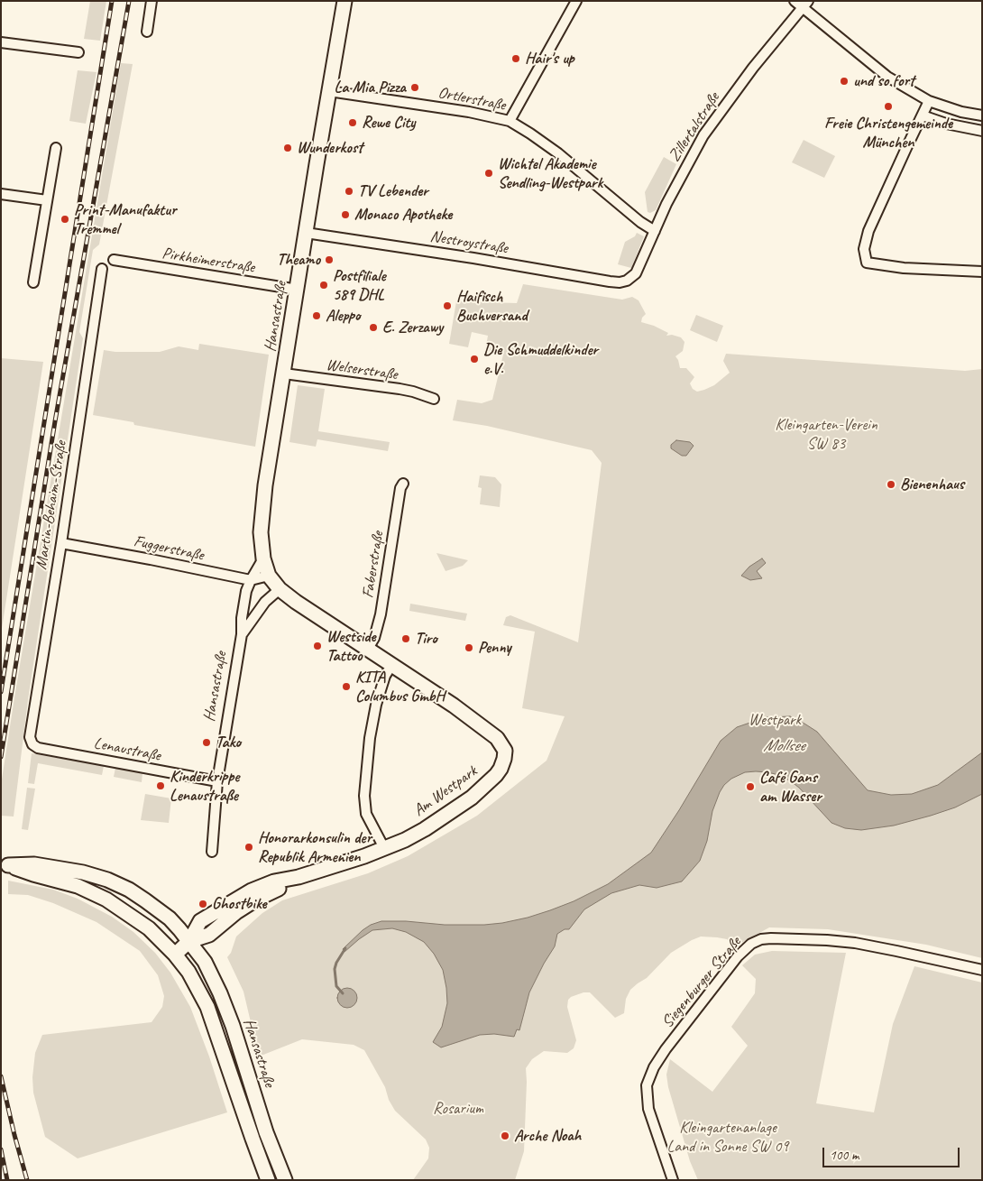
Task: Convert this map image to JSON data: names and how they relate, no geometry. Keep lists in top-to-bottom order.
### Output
{
  "streets": {
    "street": [
      "Ortlerstraße",
      "Zillertalstraße",
      "Nestroystraße",
      "Pirkheimerstraße",
      "Hansastraße",
      "Welserstraße",
      "Martin-Behaim-Straße",
      "Fuggerstraße",
      "Faberstraße",
      "Lenaustraße",
      "Am Westpark",
      "Siegenburger Straße"
    ]
  },
  "crossings": [
    ["Ortlerstraße", "Zillertalstraße"],
    ["Ortlerstraße", "Hansastraße"],
    ["Zillertalstraße", "Nestroystraße"],
    ["Nestroystraße", "Hansastraße"],
    ["Pirkheimerstraße", "Hansastraße"],
    ["Hansastraße", "Welserstraße"],
    ["Hansastraße", "Fuggerstraße"],
    ["Hansastraße", "Lenaustraße"],
    ["Hansastraße", "Am Westpark"],
    ["Martin-Behaim-Straße", "Fuggerstraße"],
    ["Martin-Behaim-Straße", "Lenaustraße"],
    ["Fuggerstraße", "Am Westpark"],
    ["Faberstraße", "Am Westpark"]
  ],
  "water": ["Mollsee"],
  "parks": [
    "Kleingarten-Verein SW 83",
    "Westpark",
    "Rosarium",
    "Kleingartenanlage Land in Sonne SW 09"
  ],
  "places": [
    "Hair's up",
    "und so fort",
    "La Mia Pizza",
    "Freie Christengemeinde München",
    "Rewe City",
    "Wunderkost",
    "Wichtel Akademie Sendling-Westpark",
    "TV Lebender",
    "Monaco Apotheke",
    "Print-Manufaktur Tremmel",
    "Theamo",
    "Postfiliale 589 DHL",
    "Haifisch Buchversand",
    "Aleppo",
    "E. Zerzawy",
    "Die Schmuddelkinder e.V.",
    "Bienenhaus",
    "Tiro",
    "Westside Tattoo",
    "Penny",
    "KITA Columbus GmbH",
    "Tako",
    "Kinderkrippe Lenaustraße",
    "Café Gans am Wasser",
    "Honorarkonsulin der Republik Armenien",
    "Ghostbike",
    "Arche Noah"
  ],
  "scale_bar": "100 m"
}
